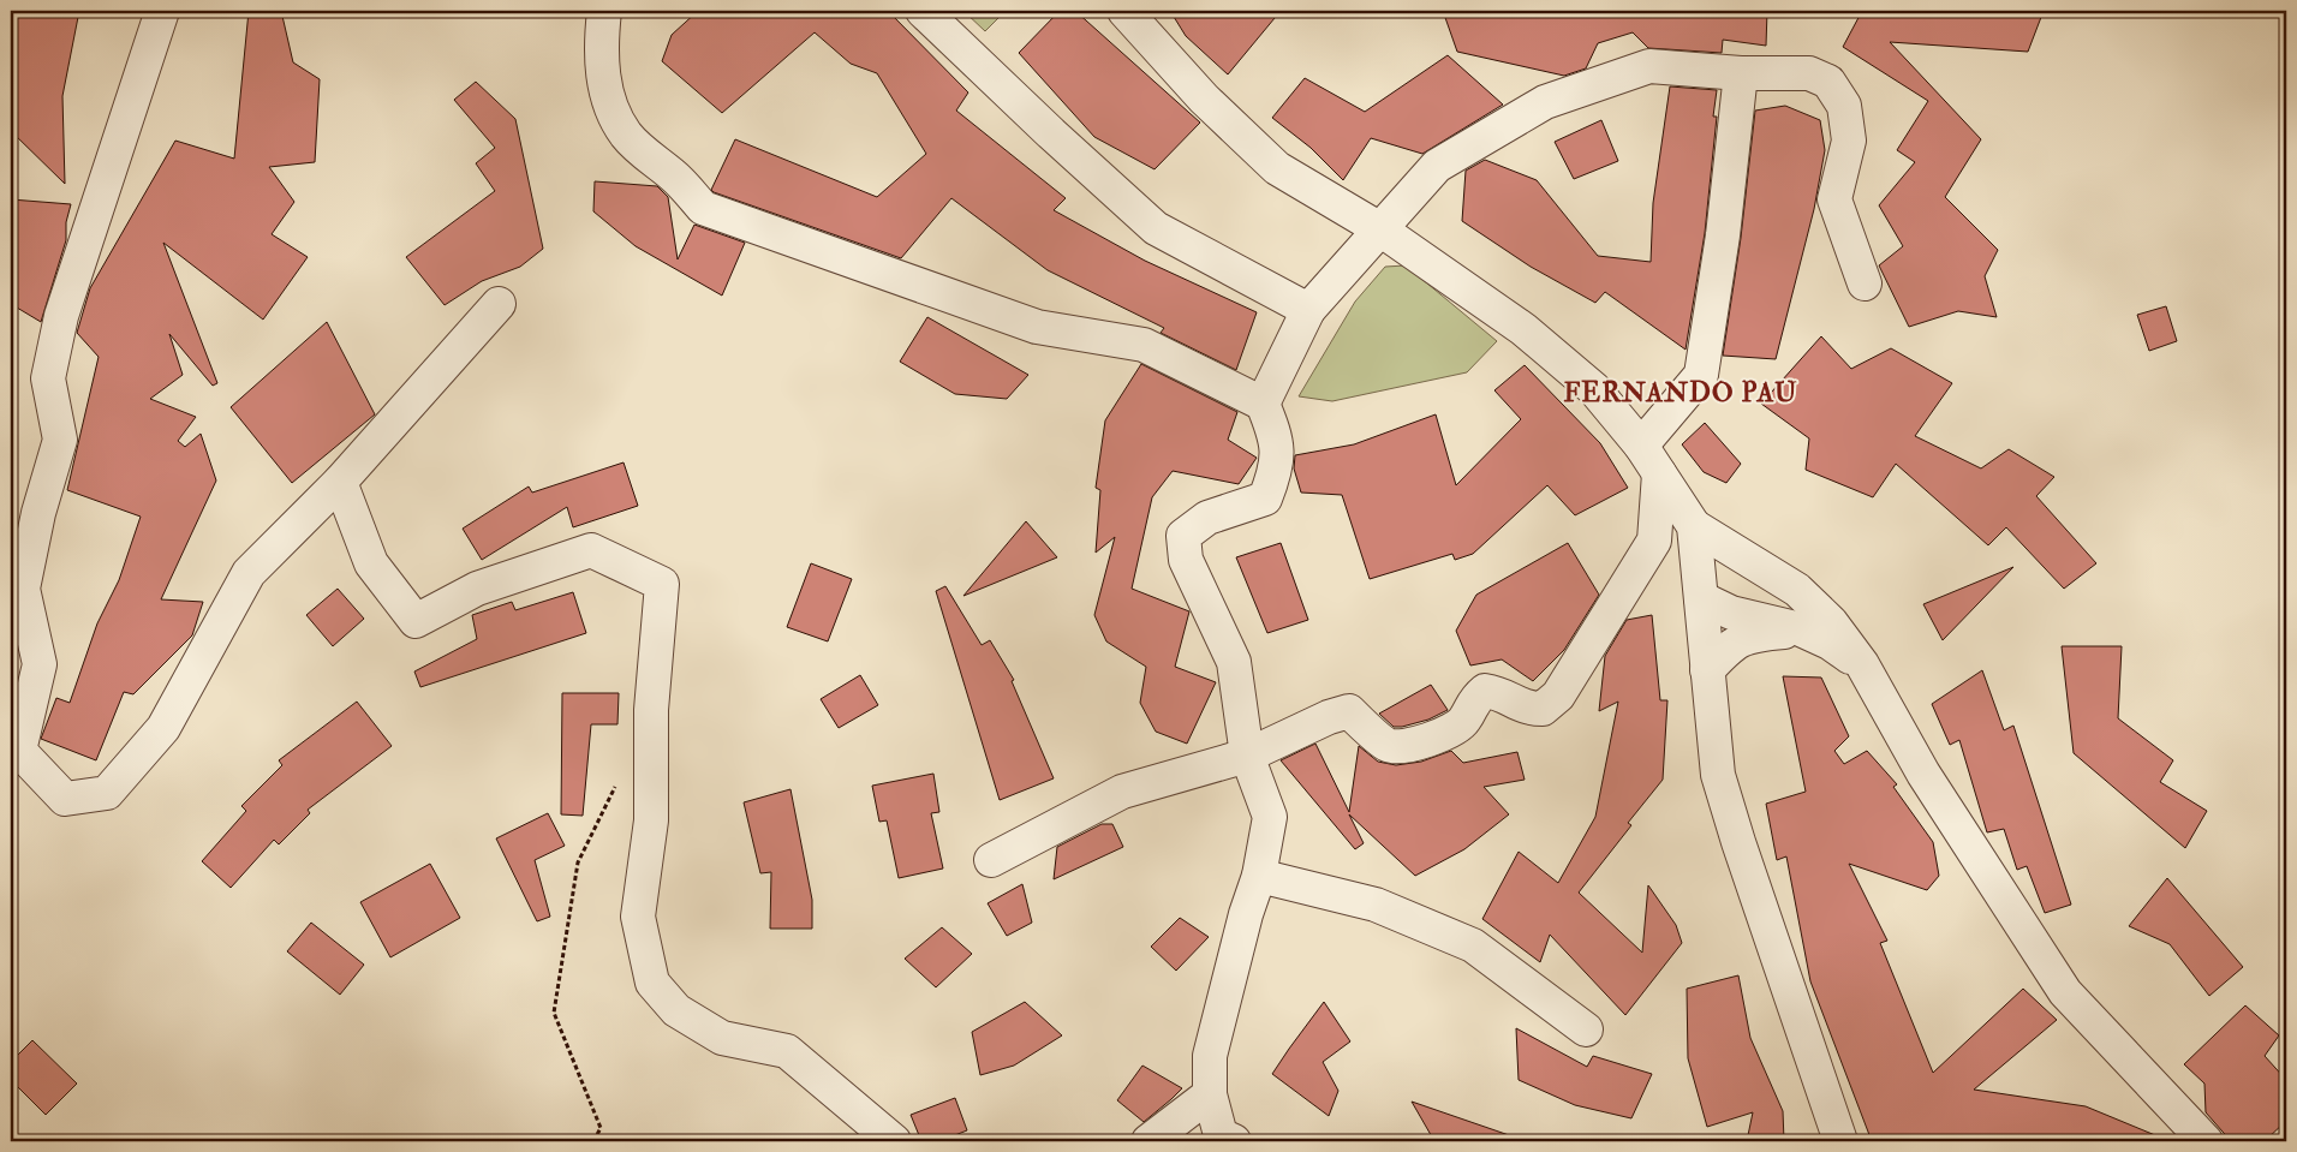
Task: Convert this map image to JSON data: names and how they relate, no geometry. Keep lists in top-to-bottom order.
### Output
{
  "districts": ["FERNANDO PAU"]
}
